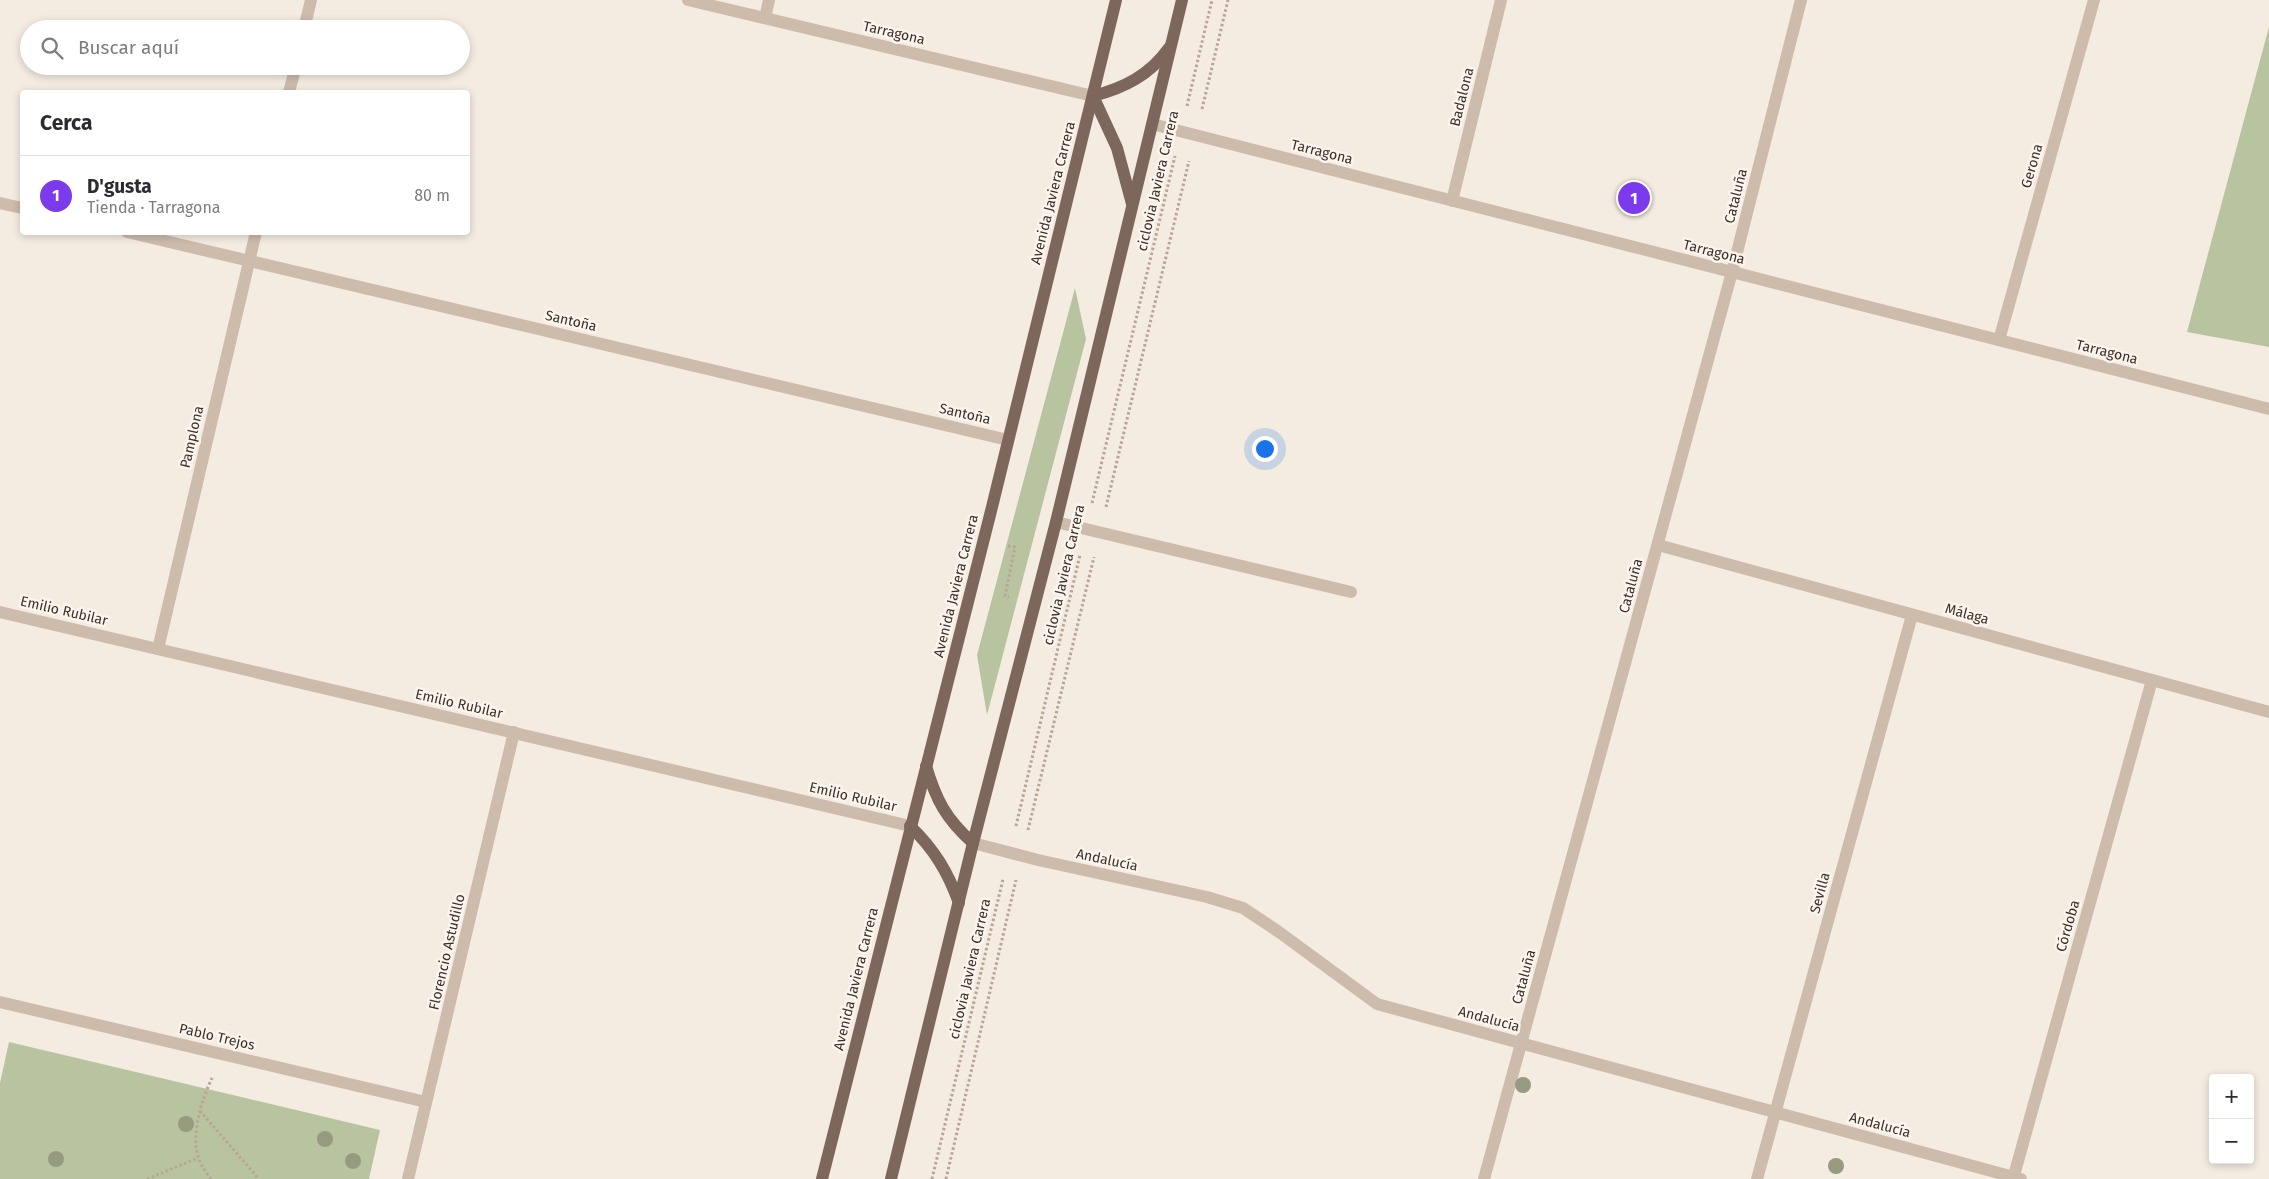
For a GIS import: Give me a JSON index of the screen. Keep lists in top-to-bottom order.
{
  "streets": {
    "main road": ["Avenida Javiera Carrera"],
    "street": [
      "Tarragona",
      "Badalona",
      "Gerona",
      "Cataluña",
      "Santoña",
      "Pamplona",
      "Emilio Rubilar",
      "Málaga",
      "Andalucía",
      "Sevilla",
      "Córdoba",
      "Florencio Astudillo",
      "Pablo Trejos"
    ],
    "path": ["ciclovia Javiera Carrera"]
  },
  "crossings": [
    ["Tarragona", "Badalona"],
    ["Tarragona", "Gerona"],
    ["Tarragona", "ciclovia Javiera Carrera"],
    ["Tarragona", "Avenida Javiera Carrera"],
    ["Tarragona", "Cataluña"],
    ["ciclovia Javiera Carrera", "Andalucía"],
    ["Avenida Javiera Carrera", "Santoña"],
    ["Avenida Javiera Carrera", "Emilio Rubilar"],
    ["Cataluña", "Málaga"],
    ["Cataluña", "Andalucía"],
    ["Santoña", "Pamplona"],
    ["Pamplona", "Emilio Rubilar"],
    ["Emilio Rubilar", "Florencio Astudillo"],
    ["Málaga", "Sevilla"],
    ["Málaga", "Córdoba"],
    ["Andalucía", "Sevilla"],
    ["Andalucía", "Córdoba"],
    ["Florencio Astudillo", "Pablo Trejos"]
  ],
  "page": {
    "search": "Buscar aquí",
    "heading": "Cerca",
    "list": [
      {
        "mark": "1",
        "name": "D'gusta",
        "note": "Tienda · Tarragona",
        "value": "80 m"
      }
    ],
    "pins": "1",
    "map_buttons": ["+", "−"]
  }
}
